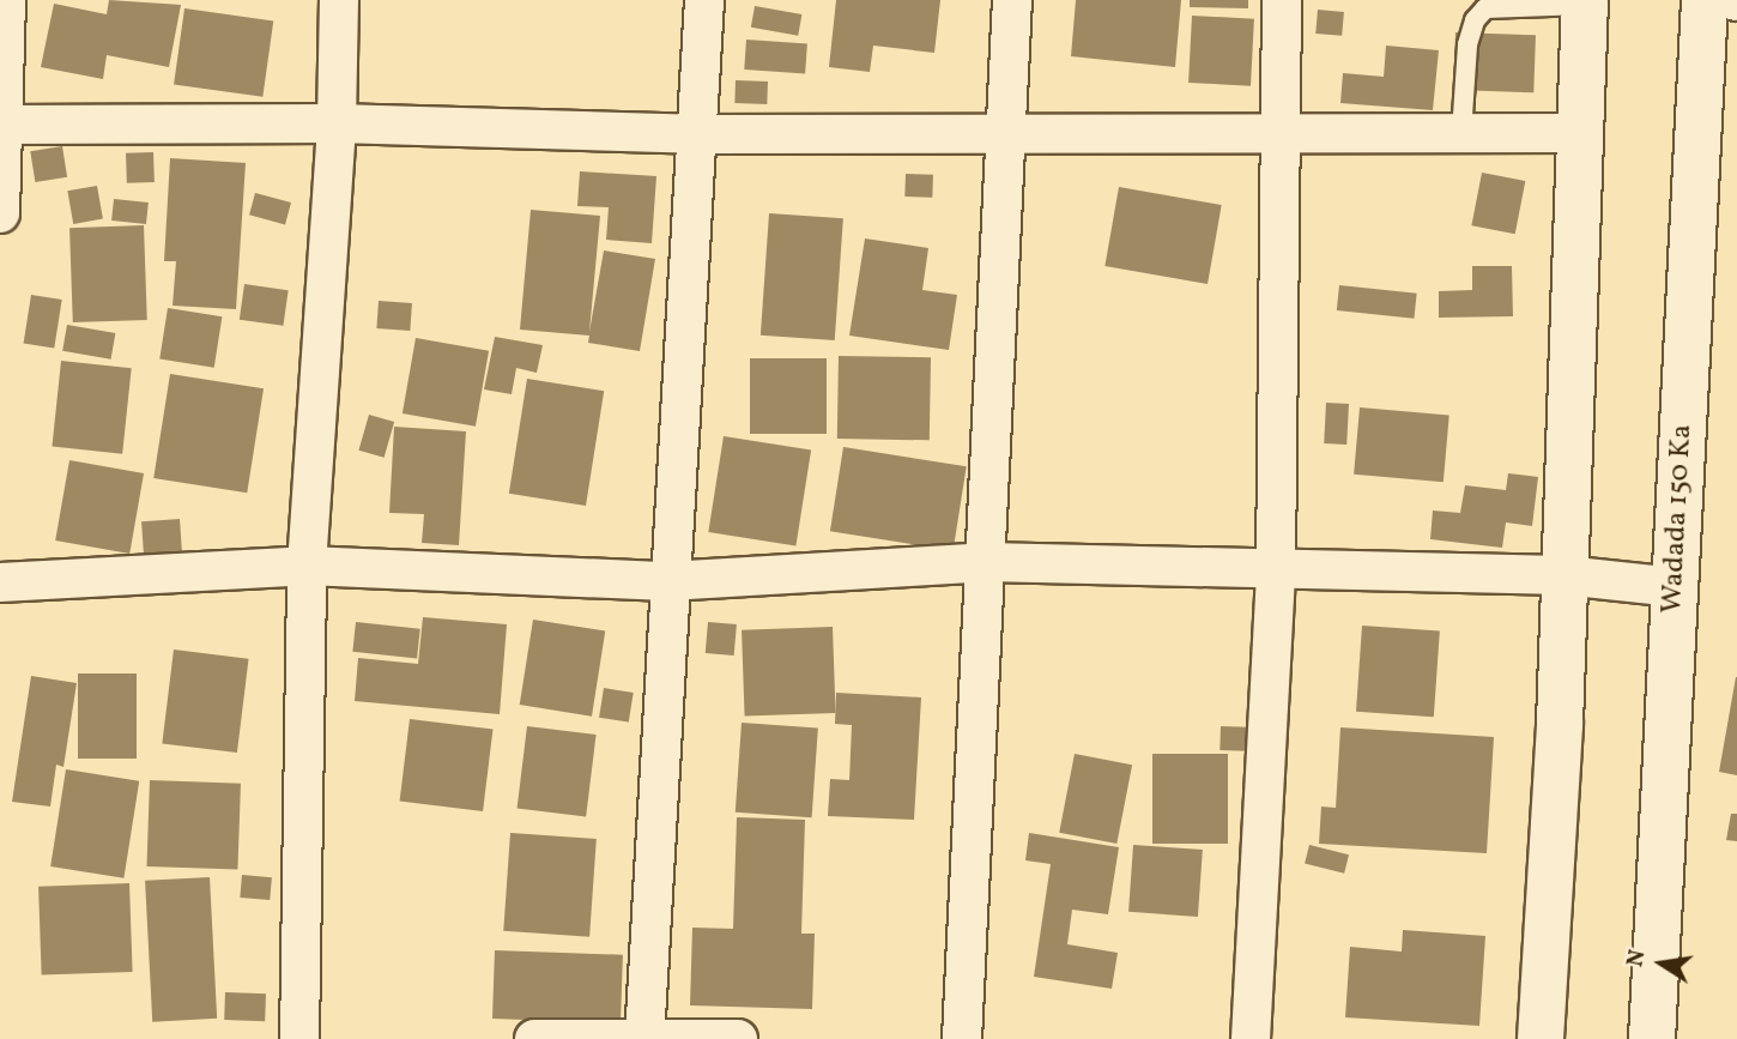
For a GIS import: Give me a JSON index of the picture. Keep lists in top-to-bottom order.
{
  "streets": {
    "street": ["Wadada 150 Ka"]
  },
  "north": "left"
}
